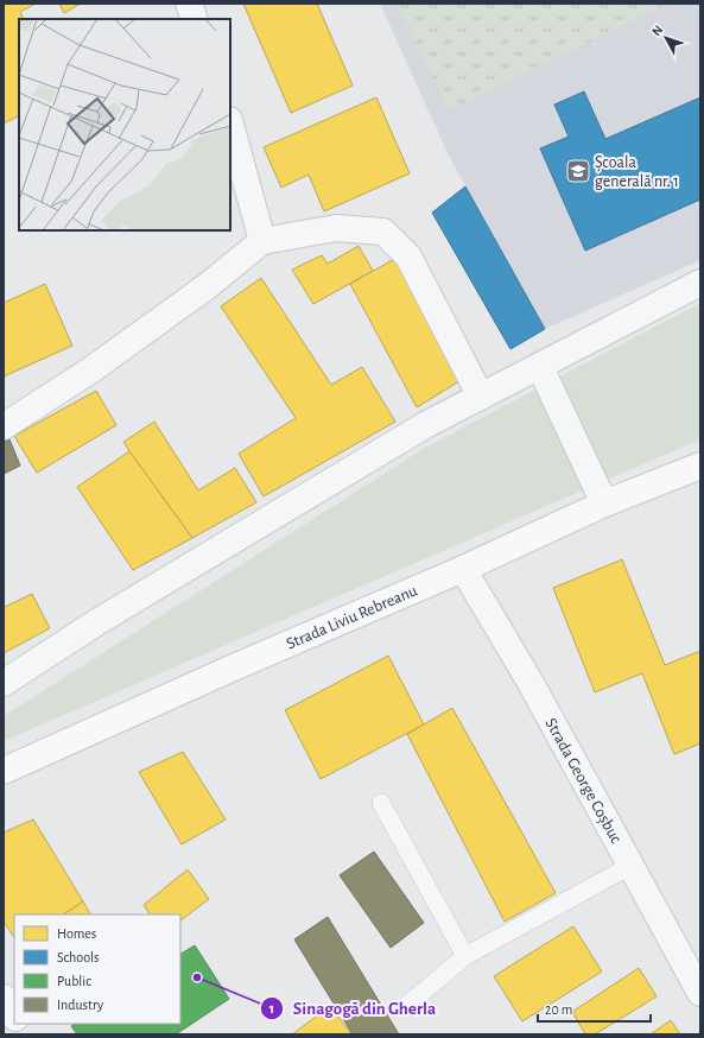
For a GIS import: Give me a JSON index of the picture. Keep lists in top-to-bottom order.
{
  "streets": {
    "main road": ["Strada Liviu Rebreanu"],
    "street": ["Strada George Coșbuc"]
  },
  "crossings": [
    ["Strada Liviu Rebreanu", "Strada George Coșbuc"]
  ],
  "places": {
    "school or university": ["Școala generală nr. 1"],
    "other": ["Sinagogă din Gherla"]
  },
  "legend": [
    "Homes",
    "Schools",
    "Public",
    "Industry"
  ],
  "scale_bar": "20 m",
  "north": "top left"
}
